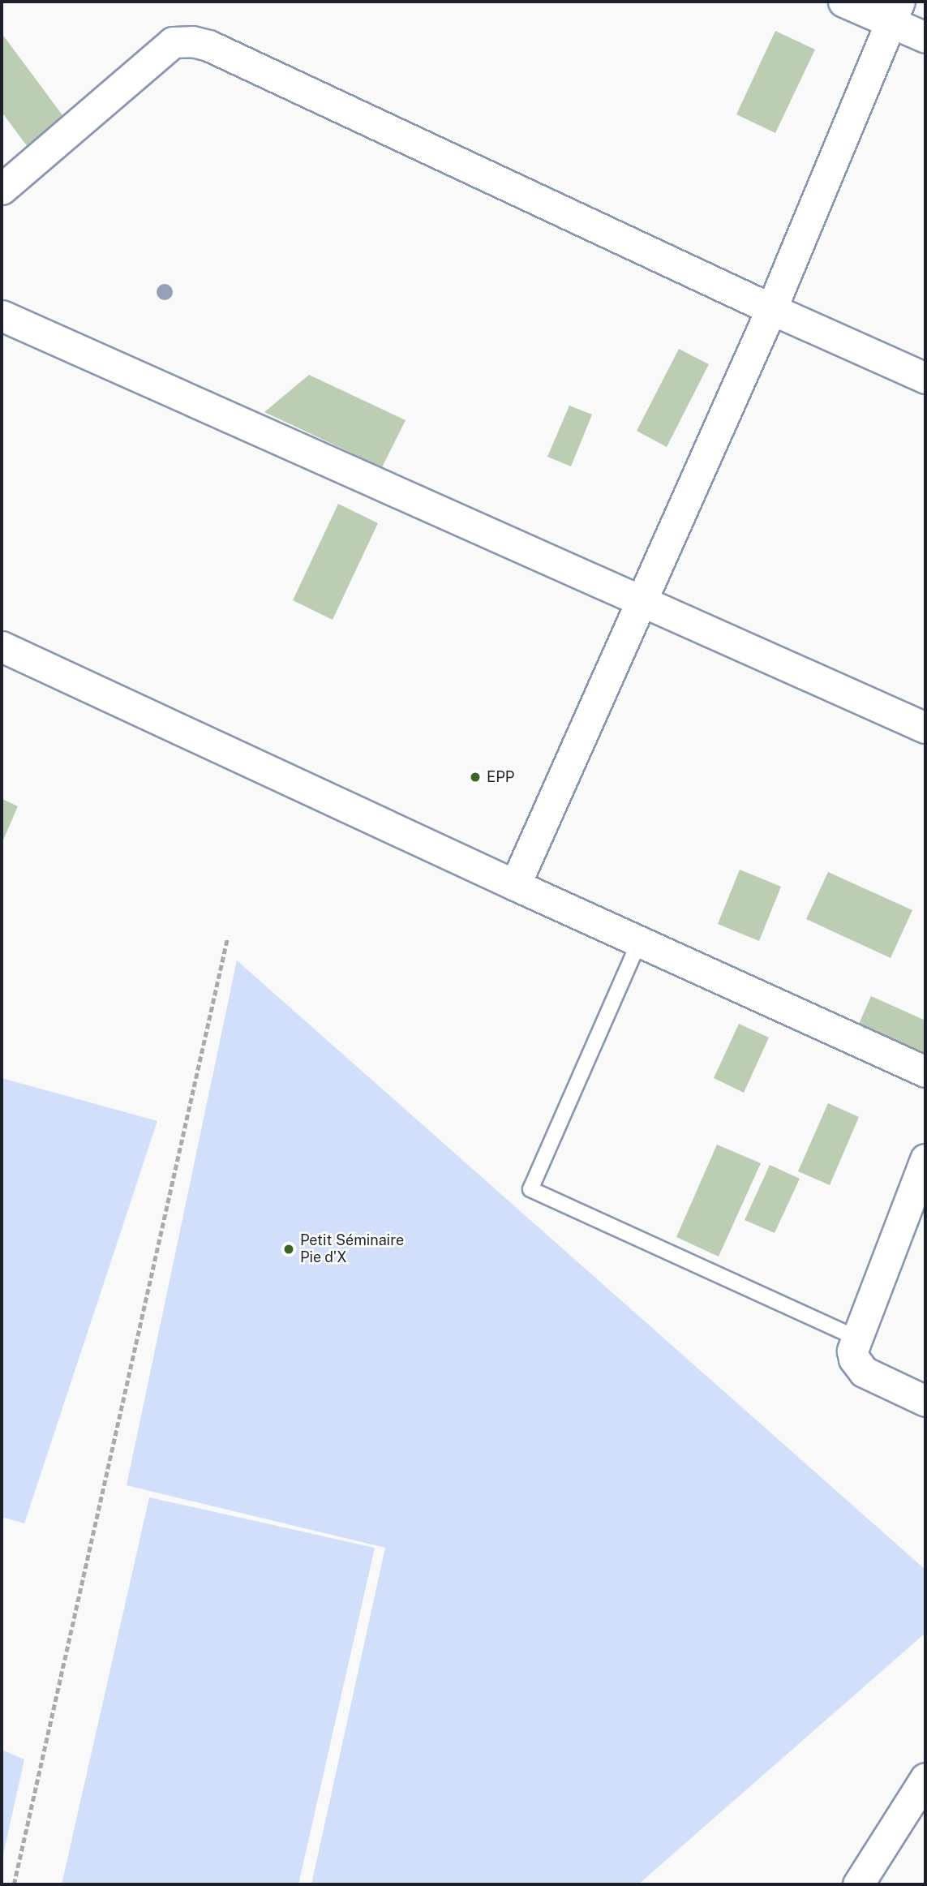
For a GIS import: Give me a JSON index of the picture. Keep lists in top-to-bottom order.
{
  "places": ["EPP", "Petit Séminaire Pie d'X"]
}
